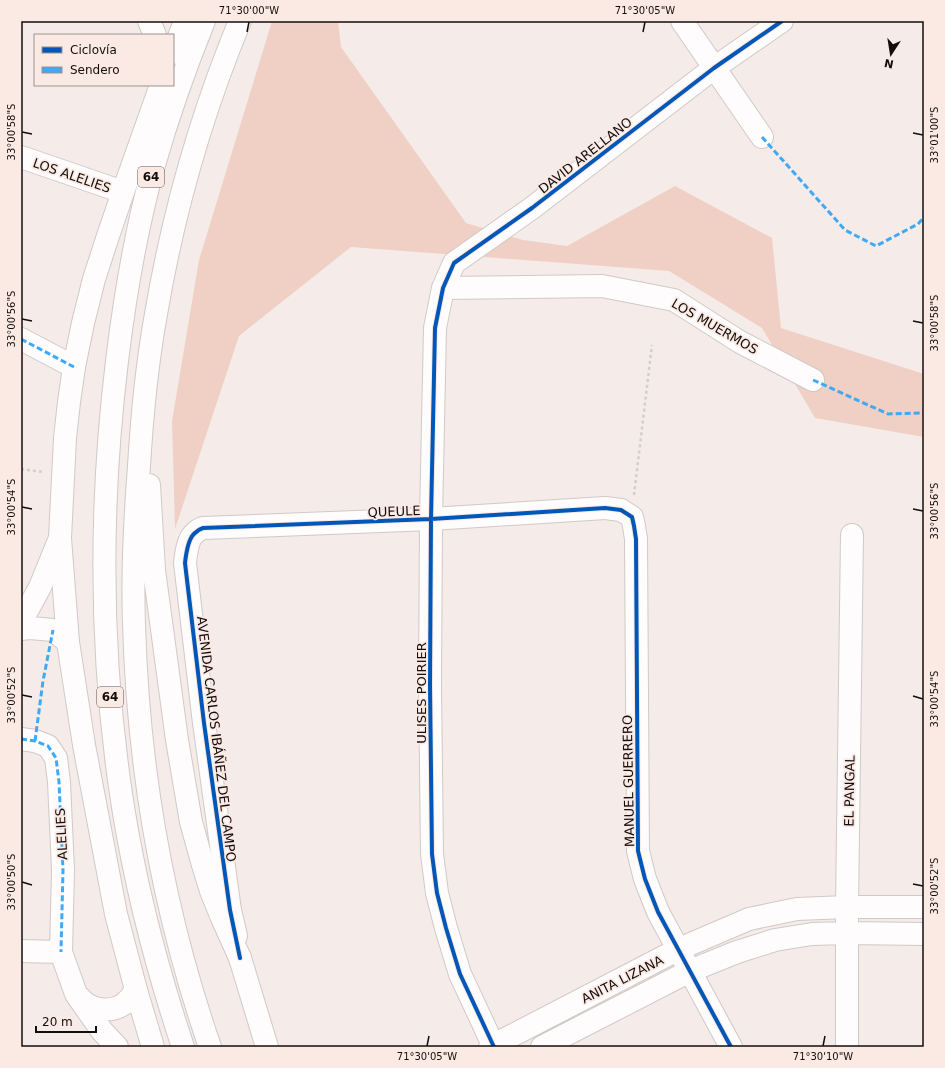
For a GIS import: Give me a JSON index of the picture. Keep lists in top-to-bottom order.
{
  "streets": {
    "main road": [
      "DAVID ARELLANO",
      "LOS ALELIES",
      "64",
      "LOS MUERMOS",
      "QUEULE",
      "ULISES POIRIER",
      "AVENIDA CARLOS IBÁÑEZ DEL CAMPO",
      "MANUEL GUERRERO",
      "EL PANGAL",
      "ALELIES",
      "ANITA LIZANA"
    ]
  },
  "crossings": [
    ["DAVID ARELLANO", "LOS MUERMOS"],
    ["DAVID ARELLANO", "ULISES POIRIER"],
    ["QUEULE", "ULISES POIRIER"],
    ["QUEULE", "AVENIDA CARLOS IBÁÑEZ DEL CAMPO"],
    ["QUEULE", "MANUEL GUERRERO"],
    ["ULISES POIRIER", "ANITA LIZANA"],
    ["MANUEL GUERRERO", "ANITA LIZANA"],
    ["EL PANGAL", "ANITA LIZANA"]
  ],
  "legend": ["Ciclovía", "Sendero"],
  "scale_bar": "20 m",
  "north": "bottom",
  "coordinates": [
    "71°30'00\"W",
    "71°30'05\"W",
    "33°00'58\"S",
    "33°01'00\"S",
    "33°00'56\"S",
    "33°00'54\"S",
    "33°00'52\"S",
    "33°00'50\"S",
    "71°30'10\"W"
  ]
}
